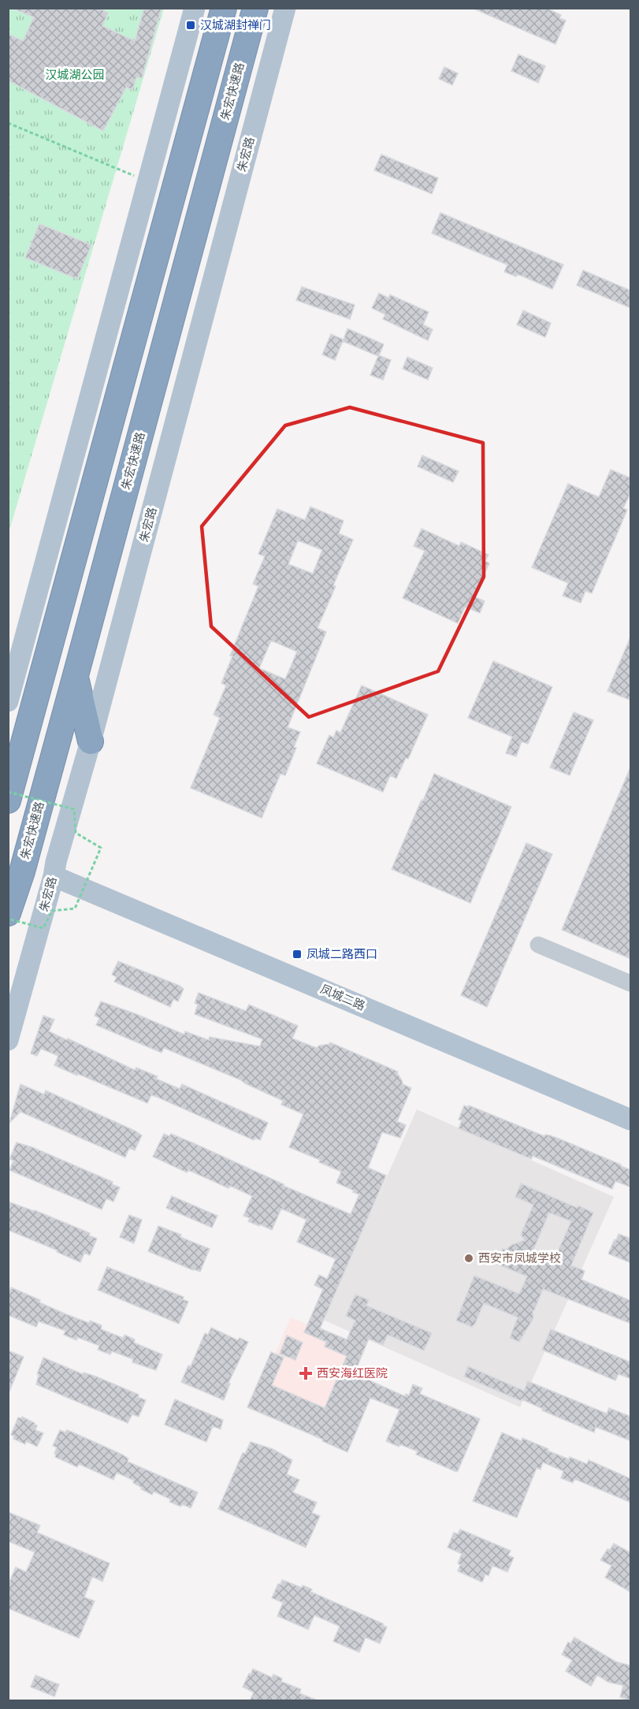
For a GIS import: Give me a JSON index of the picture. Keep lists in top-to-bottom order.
{
  "streets": {
    "highway": ["朱宏快速路"],
    "main road": ["朱宏路", "凤城二路"]
  },
  "crossings": [
    ["朱宏路", "凤城二路"]
  ],
  "parks": ["汉城湖公园"],
  "places": {
    "transit": ["汉城湖封禅门", "凤城二路西口"],
    "other": ["西安市凤城学校"],
    "health": ["西安海红医院"]
  }
}
